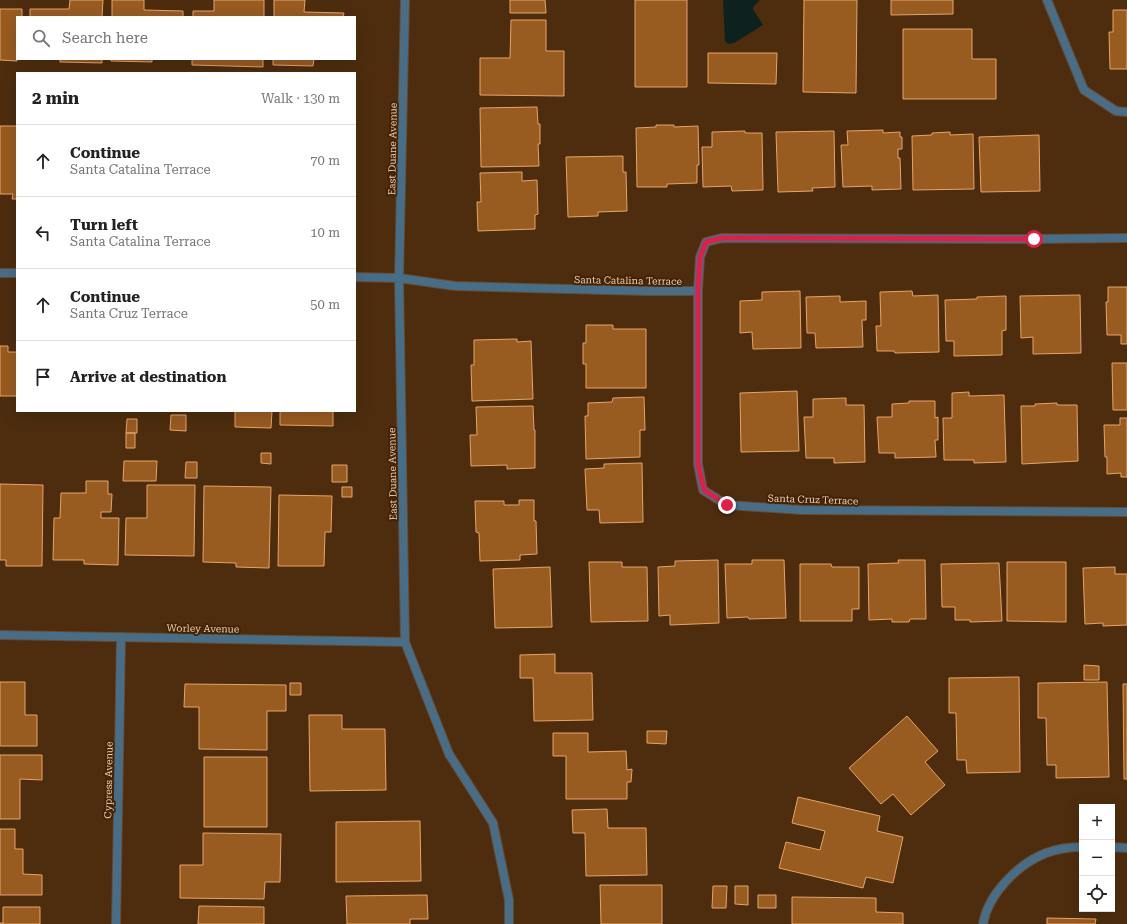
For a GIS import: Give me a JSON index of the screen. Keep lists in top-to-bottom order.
{
  "streets": {
    "street": [
      "East Duane Avenue",
      "Santa Catalina Terrace",
      "Santa Cruz Terrace",
      "Worley Avenue",
      "Cypress Avenue"
    ]
  },
  "crossings": [
    ["East Duane Avenue", "Santa Catalina Terrace"],
    ["East Duane Avenue", "Worley Avenue"],
    ["Santa Catalina Terrace", "Santa Cruz Terrace"],
    ["Worley Avenue", "Cypress Avenue"]
  ],
  "page": {
    "search": "Search here",
    "heading": ["2 min", "Walk · 130 m"],
    "list": [
      ["Continue", "Santa Catalina Terrace", "70 m"],
      ["Turn left", "Santa Catalina Terrace", "10 m"],
      ["Continue", "Santa Cruz Terrace", "50 m"],
      "Arrive at destination"
    ],
    "map_buttons": ["+", "−"]
  }
}
